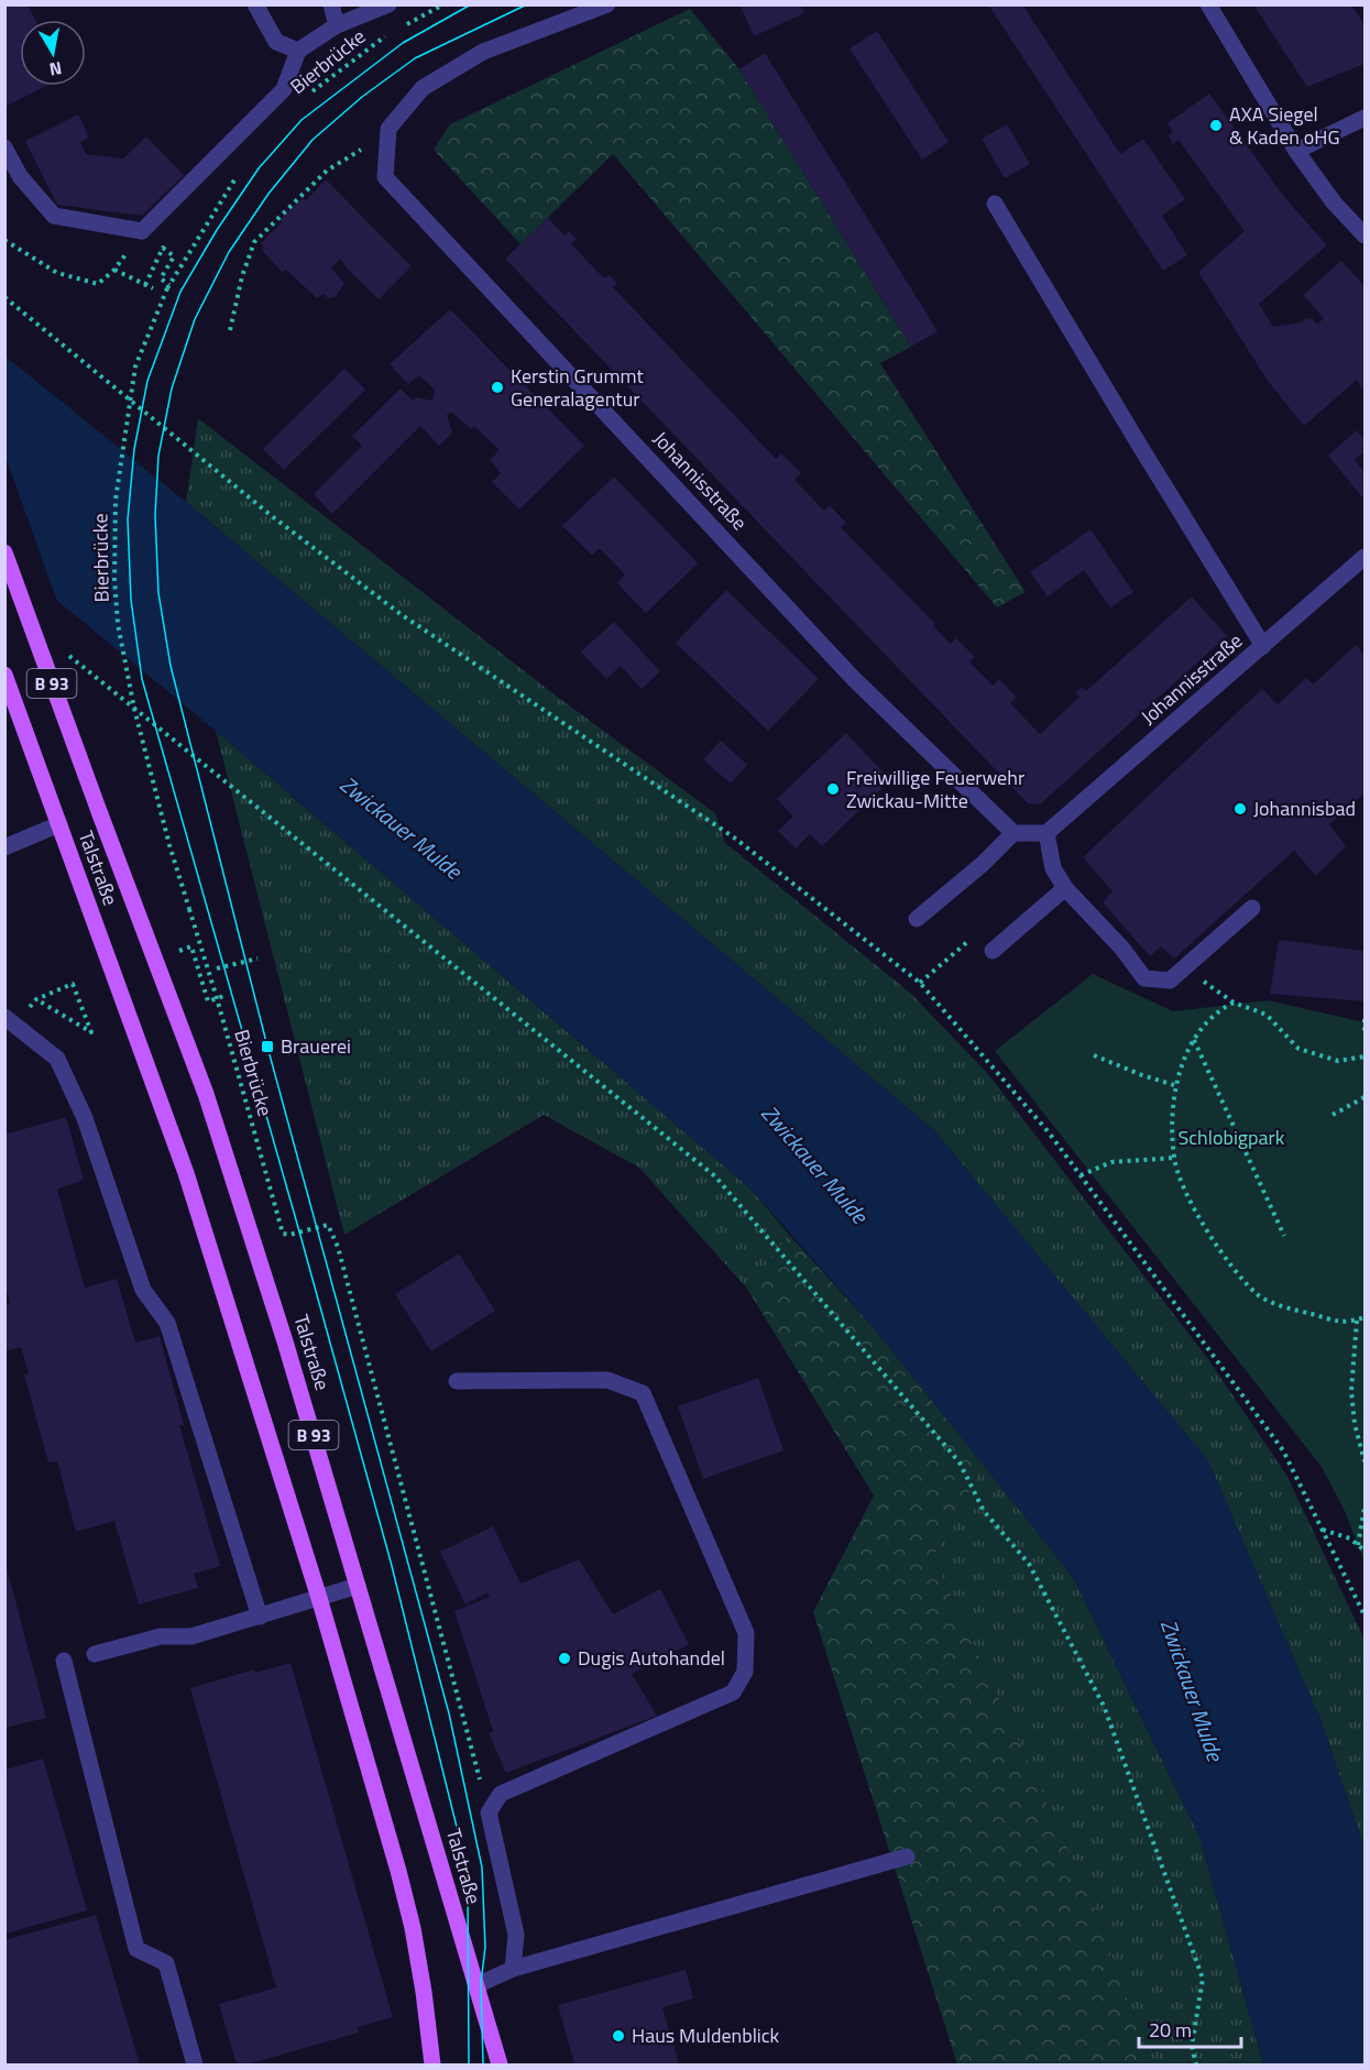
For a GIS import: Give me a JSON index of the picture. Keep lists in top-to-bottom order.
{
  "streets": {
    "main road": ["B 93", "Talstraße"],
    "street": ["Johannisstraße"],
    "path": ["Bierbrücke"]
  },
  "crossings": [
    ["Bierbrücke", "Talstraße"],
    ["B 93", "Talstraße"]
  ],
  "water": ["Zwickauer Mulde"],
  "parks": ["Schlobigpark"],
  "places": {
    "other": [
      "AXA Siegel & Kaden oHG",
      "Kerstin Grummt Generalagentur",
      "Freiwillige Feuerwehr Zwickau-Mitte",
      "Johannisbad",
      "Dugis Autohandel",
      "Haus Muldenblick"
    ],
    "transit": ["Brauerei"]
  },
  "scale_bar": "20 m",
  "north": "bottom"
}
